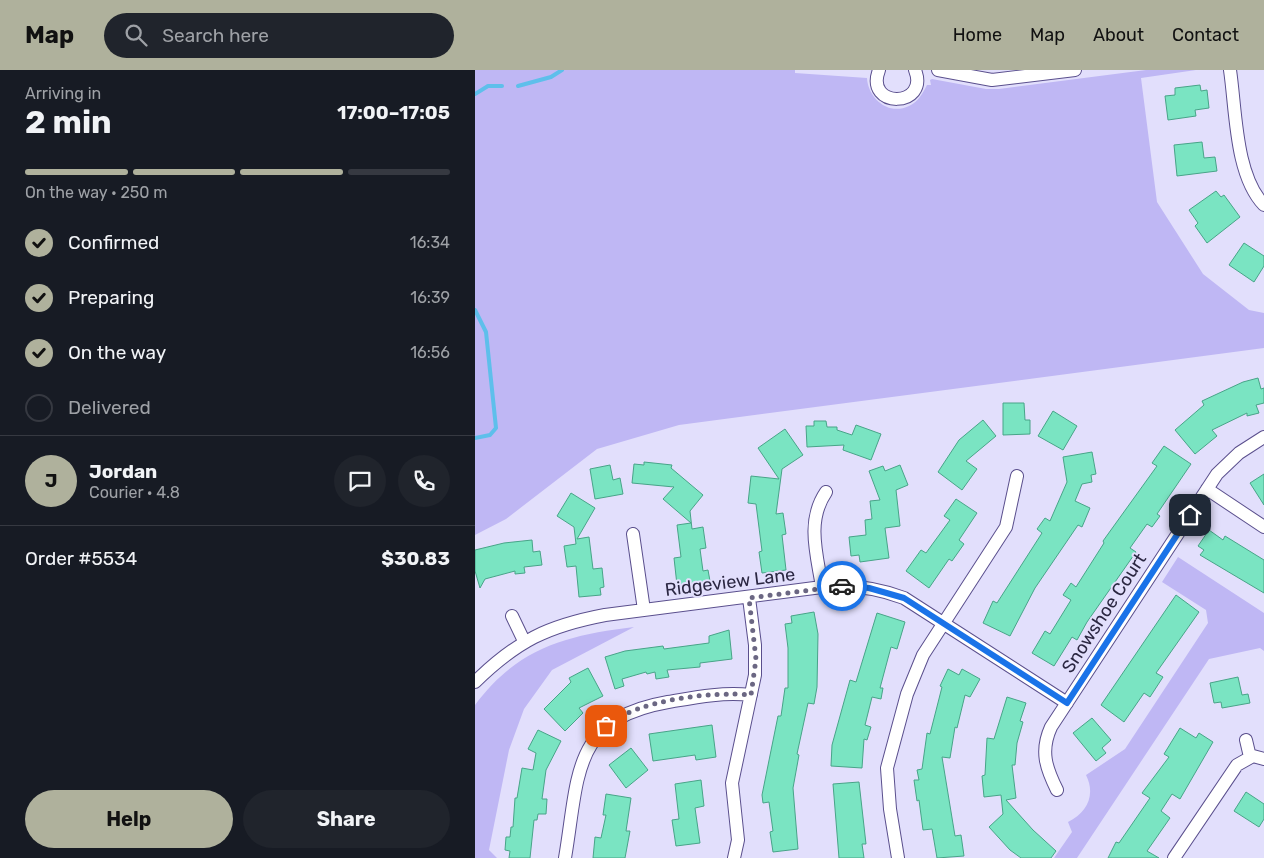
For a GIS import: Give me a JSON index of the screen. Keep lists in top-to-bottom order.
{
  "streets": {
    "street": ["Ridgeview Lane", "Snowshoe Court"]
  },
  "crossings": [
    ["Ridgeview Lane", "Snowshoe Court"]
  ],
  "page": {
    "header": "Map",
    "search": "Search here",
    "nav": [
      "Home",
      "Map",
      "About",
      "Contact"
    ],
    "heading": ["2 min", "Arriving in", "17:00–17:05"],
    "panel": [
      "Jordan",
      "Courier · 4.8",
      "Order #5534",
      "$30.83"
    ],
    "bar": "On the way · 250 m",
    "list": [
      ["Confirmed", "16:34"],
      ["Preparing", "16:39"],
      ["On the way", "16:56"],
      "Delivered"
    ],
    "round": "J",
    "buttons": ["Help", "Share"]
  }
}
